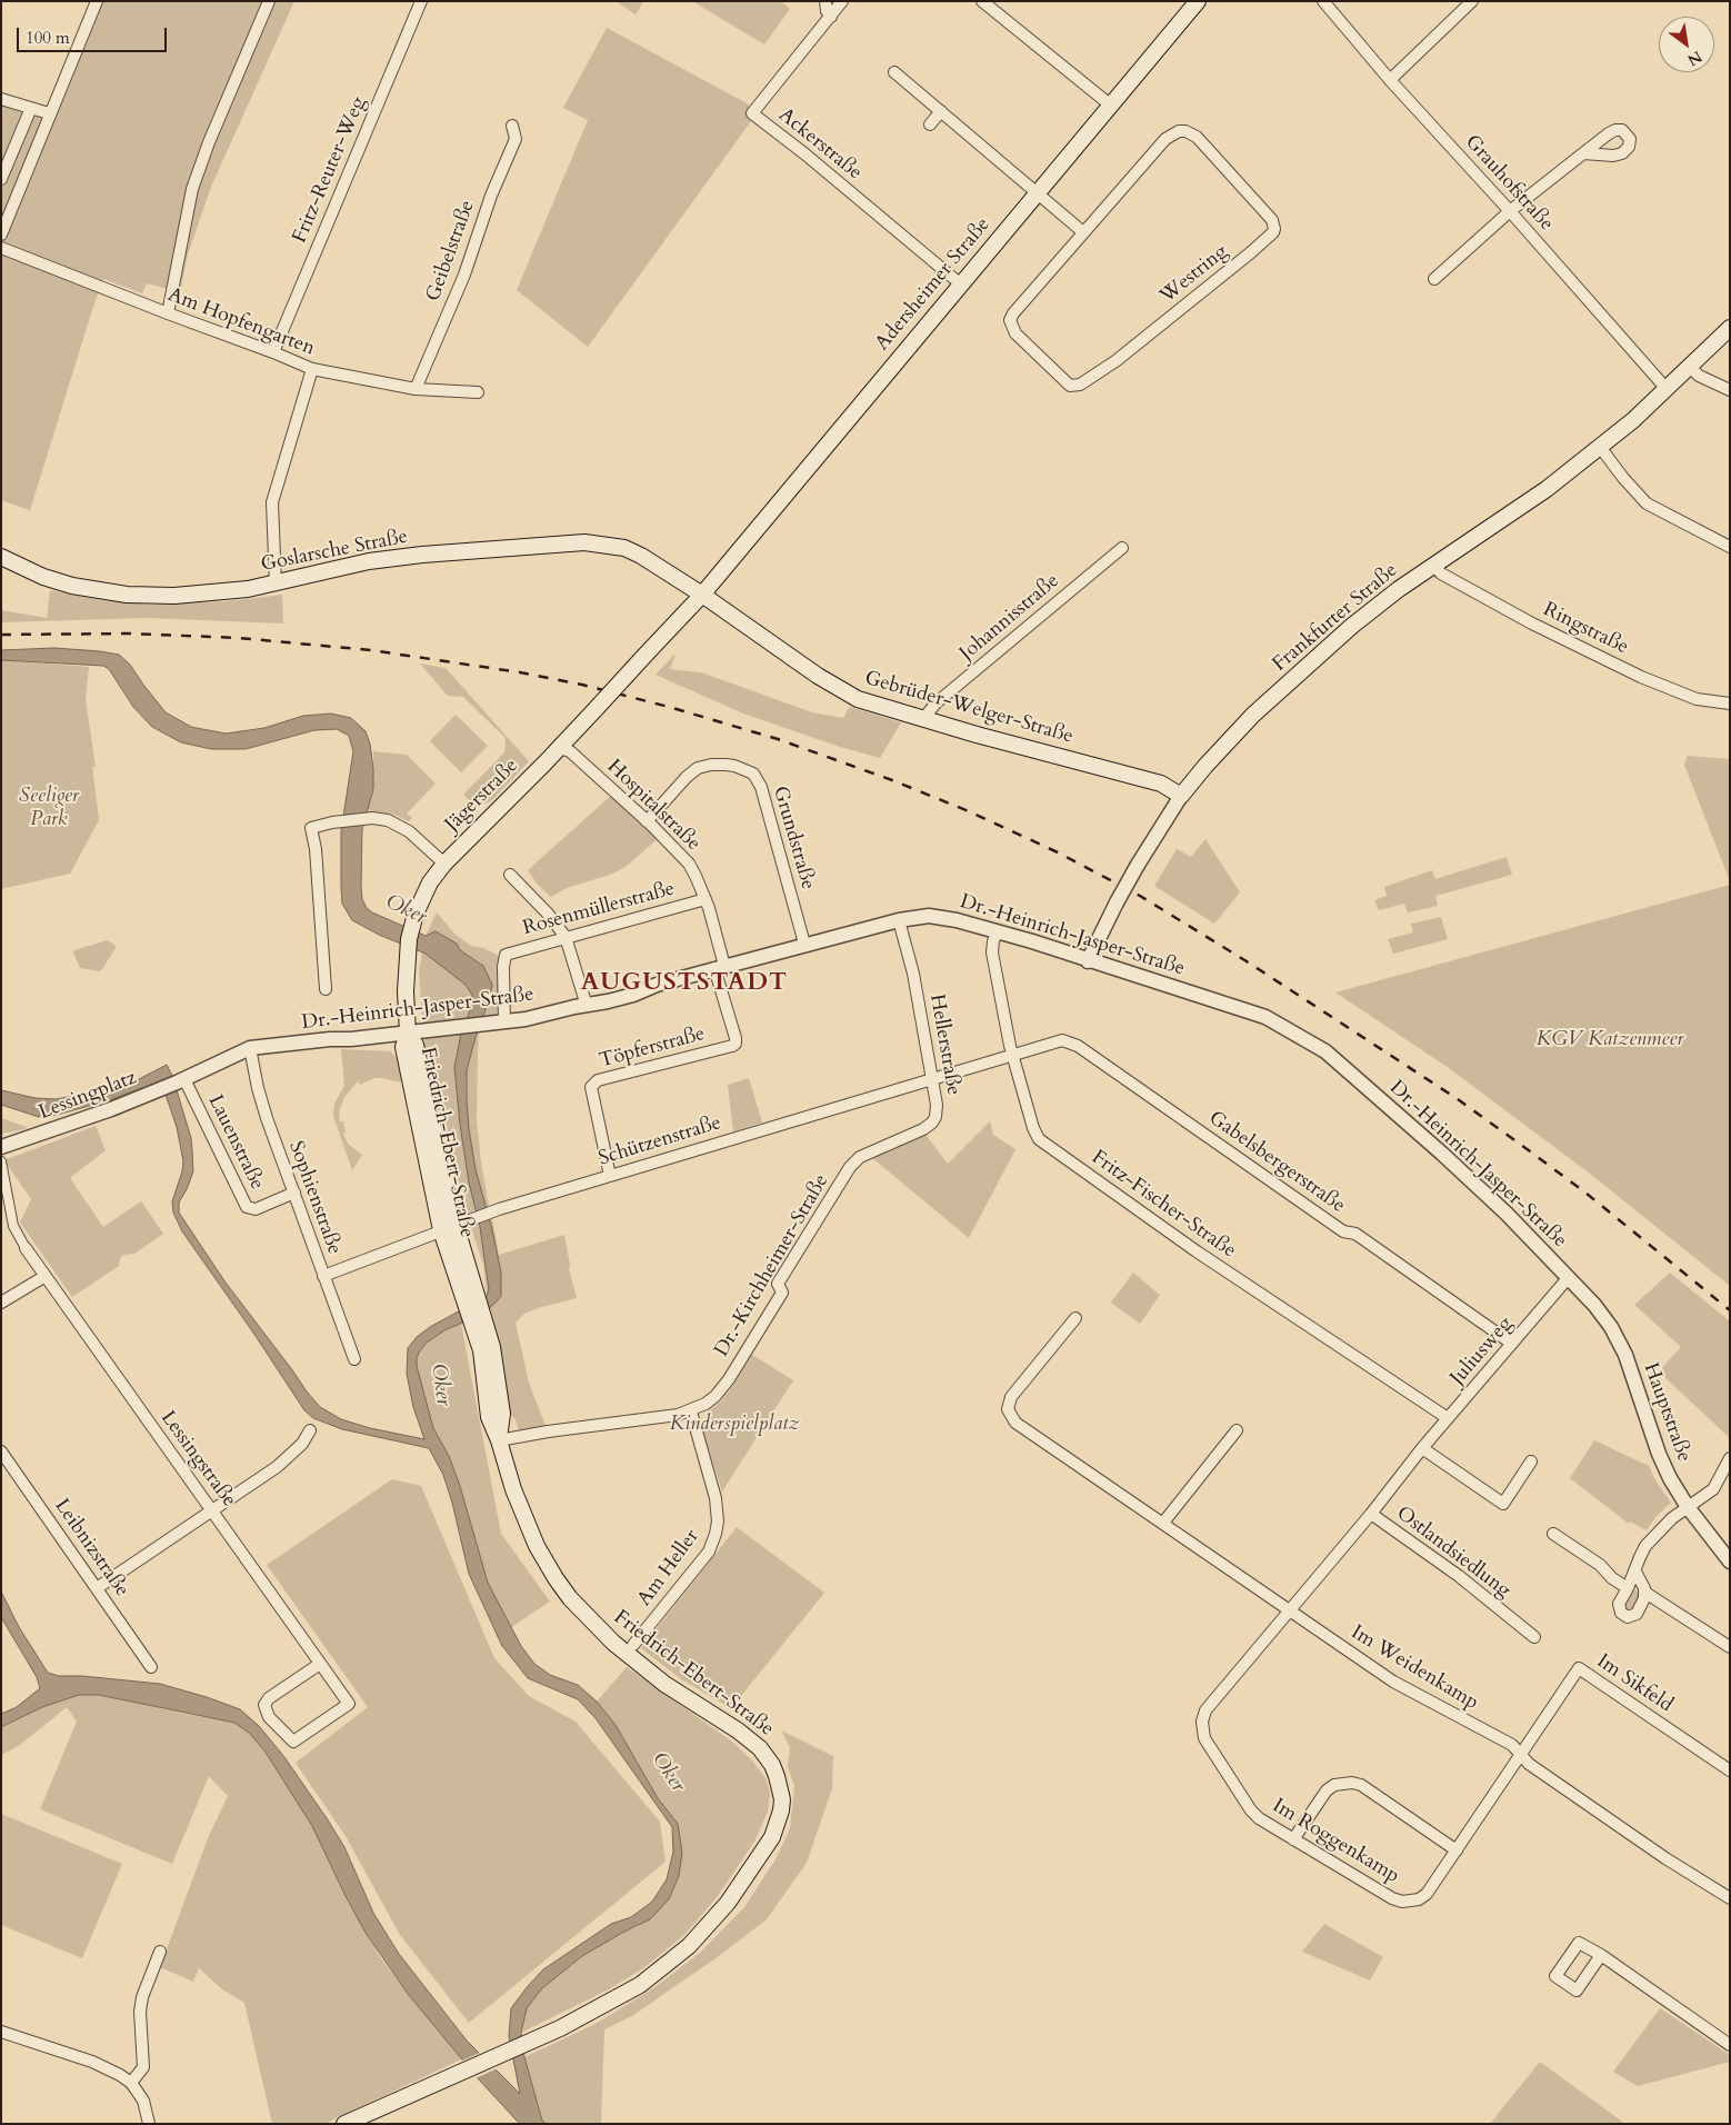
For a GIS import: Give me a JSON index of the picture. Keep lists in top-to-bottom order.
{
  "streets": {
    "main road": [
      "Adersheimer Straße",
      "Goslarsche Straße",
      "Frankfurter Straße",
      "Gebrüder-Welger-Straße",
      "Jägerstraße",
      "Friedrich-Ebert-Straße"
    ],
    "street": [
      "Ackerstraße",
      "Fritz-Reuter-Weg",
      "Grauhofstraße",
      "Geibelstraße",
      "Westring",
      "Am Hopfengarten",
      "Johannisstraße",
      "Ringstraße",
      "Hospitalstraße",
      "Grundstraße",
      "Rosenmüllerstraße",
      "Dr.-Heinrich-Jasper-Straße",
      "Hellerstraße",
      "Töpferstraße",
      "Lessingplatz",
      "Schützenstraße",
      "Lauenstraße",
      "Gabelsbergerstraße",
      "Sophienstraße",
      "Fritz-Fischer-Straße",
      "Dr.-Kirchheimer-Straße",
      "Juliusweg",
      "Hauptstraße",
      "Lessingstraße",
      "Leibnizstraße",
      "Ostlandsiedlung",
      "Am Heller",
      "Im Weidenkamp",
      "Im Sikfeld",
      "Im Roggenkamp"
    ]
  },
  "crossings": [
    ["Ackerstraße", "Adersheimer Straße"],
    ["Fritz-Reuter-Weg", "Am Hopfengarten"],
    ["Grauhofstraße", "Frankfurter Straße"],
    ["Geibelstraße", "Am Hopfengarten"],
    ["Adersheimer Straße", "Goslarsche Straße"],
    ["Adersheimer Straße", "Gebrüder-Welger-Straße"],
    ["Adersheimer Straße", "Jägerstraße"],
    ["Goslarsche Straße", "Gebrüder-Welger-Straße"],
    ["Goslarsche Straße", "Jägerstraße"],
    ["Johannisstraße", "Gebrüder-Welger-Straße"],
    ["Frankfurter Straße", "Ringstraße"],
    ["Frankfurter Straße", "Gebrüder-Welger-Straße"],
    ["Frankfurter Straße", "Dr.-Heinrich-Jasper-Straße"],
    ["Gebrüder-Welger-Straße", "Jägerstraße"],
    ["Jägerstraße", "Hospitalstraße"],
    ["Jägerstraße", "Dr.-Heinrich-Jasper-Straße"],
    ["Jägerstraße", "Friedrich-Ebert-Straße"],
    ["Hospitalstraße", "Grundstraße"],
    ["Hospitalstraße", "Rosenmüllerstraße"],
    ["Hospitalstraße", "Dr.-Heinrich-Jasper-Straße"],
    ["Hospitalstraße", "Töpferstraße"],
    ["Grundstraße", "Dr.-Heinrich-Jasper-Straße"],
    ["Rosenmüllerstraße", "Dr.-Heinrich-Jasper-Straße"],
    ["Dr.-Heinrich-Jasper-Straße", "Hellerstraße"],
    ["Dr.-Heinrich-Jasper-Straße", "Töpferstraße"],
    ["Dr.-Heinrich-Jasper-Straße", "Lessingplatz"],
    ["Dr.-Heinrich-Jasper-Straße", "Lauenstraße"],
    ["Dr.-Heinrich-Jasper-Straße", "Friedrich-Ebert-Straße"],
    ["Dr.-Heinrich-Jasper-Straße", "Sophienstraße"],
    ["Dr.-Heinrich-Jasper-Straße", "Fritz-Fischer-Straße"],
    ["Dr.-Heinrich-Jasper-Straße", "Juliusweg"],
    ["Dr.-Heinrich-Jasper-Straße", "Hauptstraße"],
    ["Hellerstraße", "Schützenstraße"],
    ["Hellerstraße", "Dr.-Kirchheimer-Straße"],
    ["Töpferstraße", "Schützenstraße"],
    ["Lessingplatz", "Lauenstraße"],
    ["Schützenstraße", "Friedrich-Ebert-Straße"],
    ["Schützenstraße", "Gabelsbergerstraße"],
    ["Schützenstraße", "Sophienstraße"],
    ["Schützenstraße", "Fritz-Fischer-Straße"],
    ["Lauenstraße", "Sophienstraße"],
    ["Friedrich-Ebert-Straße", "Dr.-Kirchheimer-Straße"],
    ["Gabelsbergerstraße", "Fritz-Fischer-Straße"],
    ["Gabelsbergerstraße", "Juliusweg"],
    ["Fritz-Fischer-Straße", "Juliusweg"],
    ["Dr.-Kirchheimer-Straße", "Am Heller"],
    ["Juliusweg", "Hauptstraße"],
    ["Juliusweg", "Ostlandsiedlung"],
    ["Ostlandsiedlung", "Im Weidenkamp"],
    ["Ostlandsiedlung", "Im Roggenkamp"],
    ["Im Weidenkamp", "Im Sikfeld"],
    ["Im Weidenkamp", "Im Roggenkamp"]
  ],
  "districts": ["AUGUSTSTADT"],
  "water": ["Oker"],
  "parks": ["Seeliger Park", "KGV Katzenmeer", "Kinderspielplatz"],
  "scale_bar": "100 m",
  "north": "bottom right"
}
